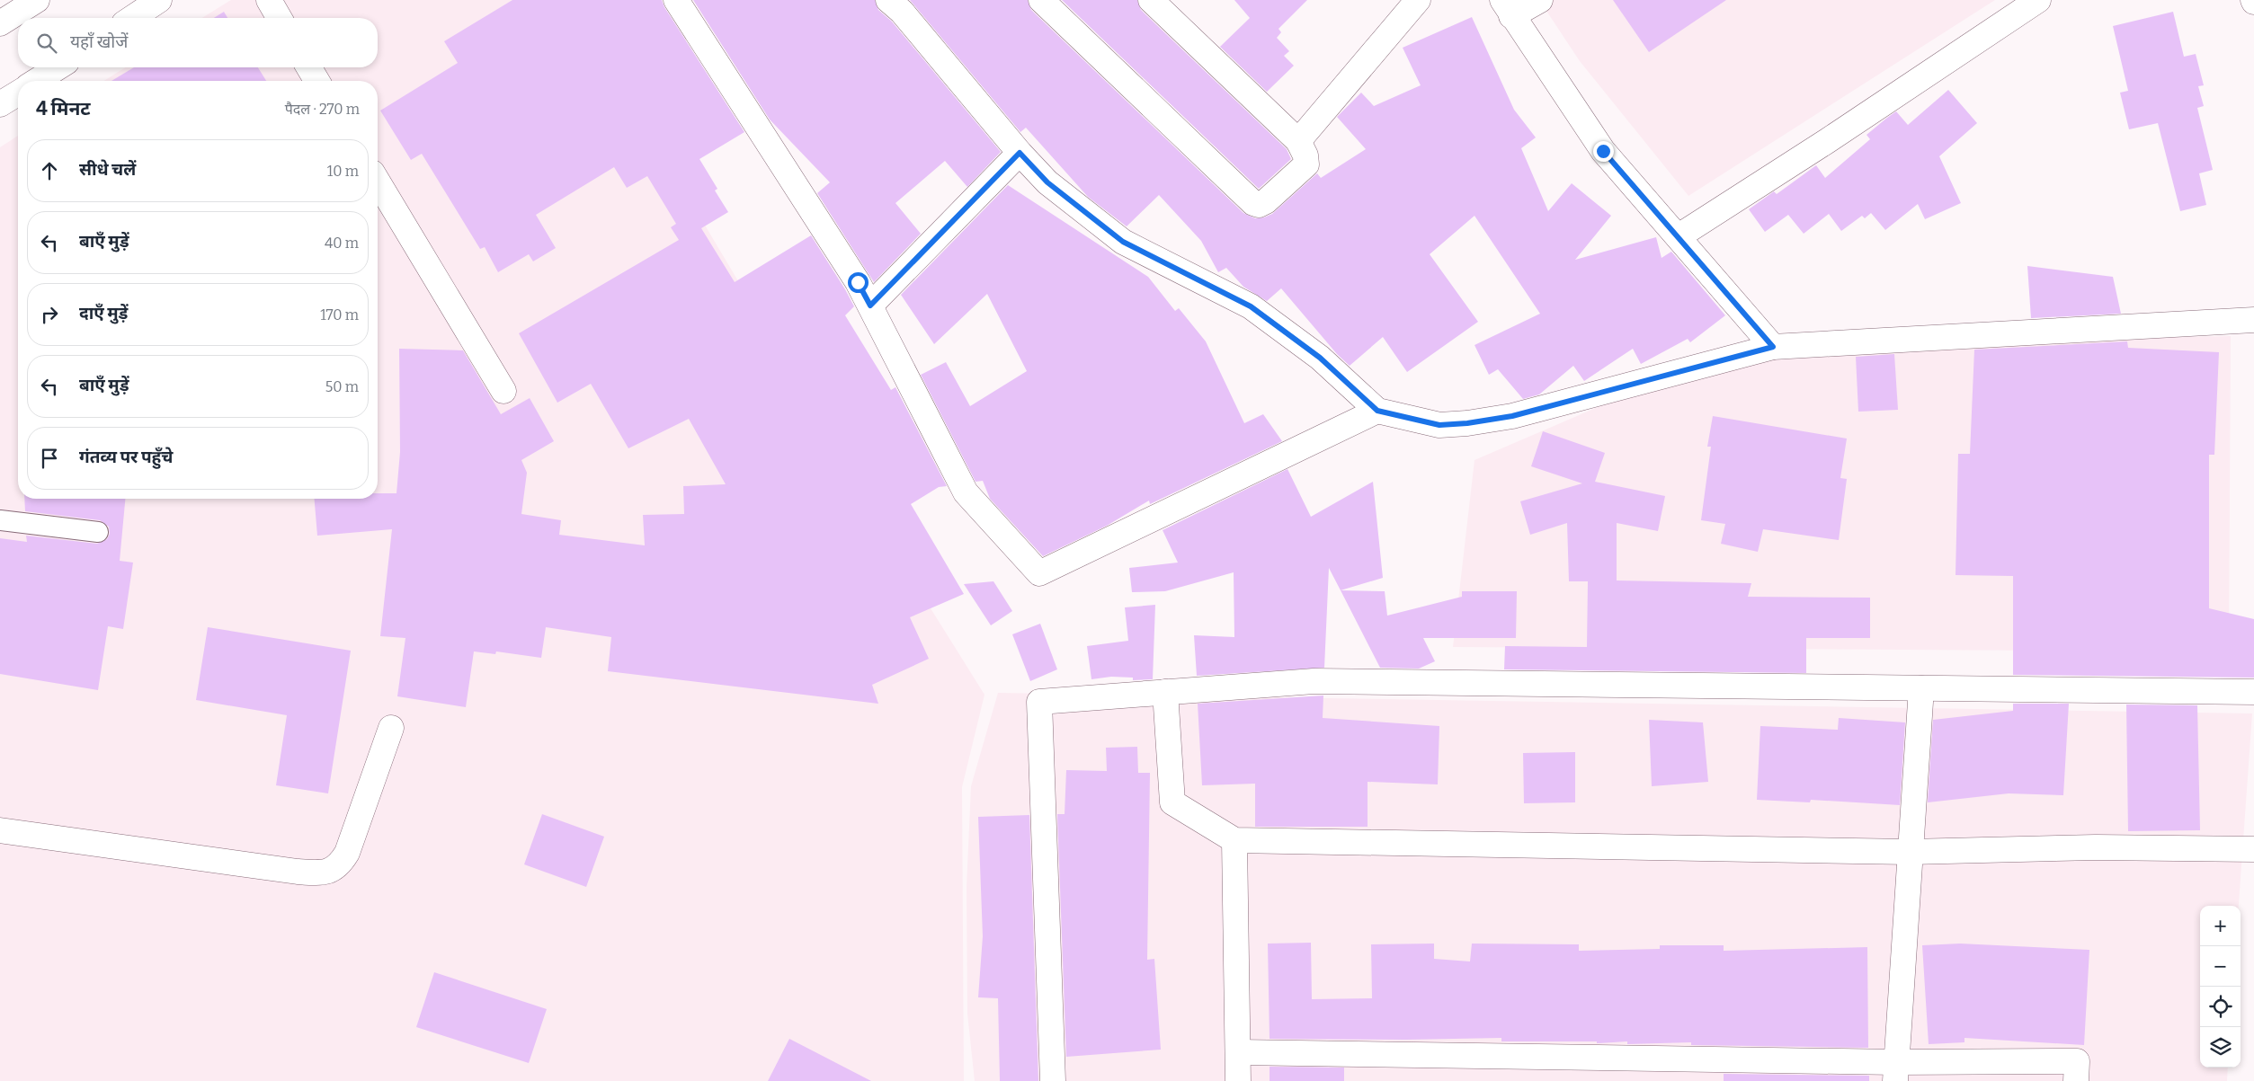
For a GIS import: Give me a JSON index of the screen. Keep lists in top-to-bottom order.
{
  "page": {
    "search": "यहाँ खोजें",
    "heading": ["4 मिनट", "पैदल · 270 m"],
    "list": [
      ["सीधे चलें", "10 m"],
      ["बाएँ मुड़ें", "40 m"],
      ["दाएँ मुड़ें", "170 m"],
      ["बाएँ मुड़ें", "50 m"],
      "गंतव्य पर पहुँचे"
    ],
    "map_buttons": ["+", "−"]
  }
}
